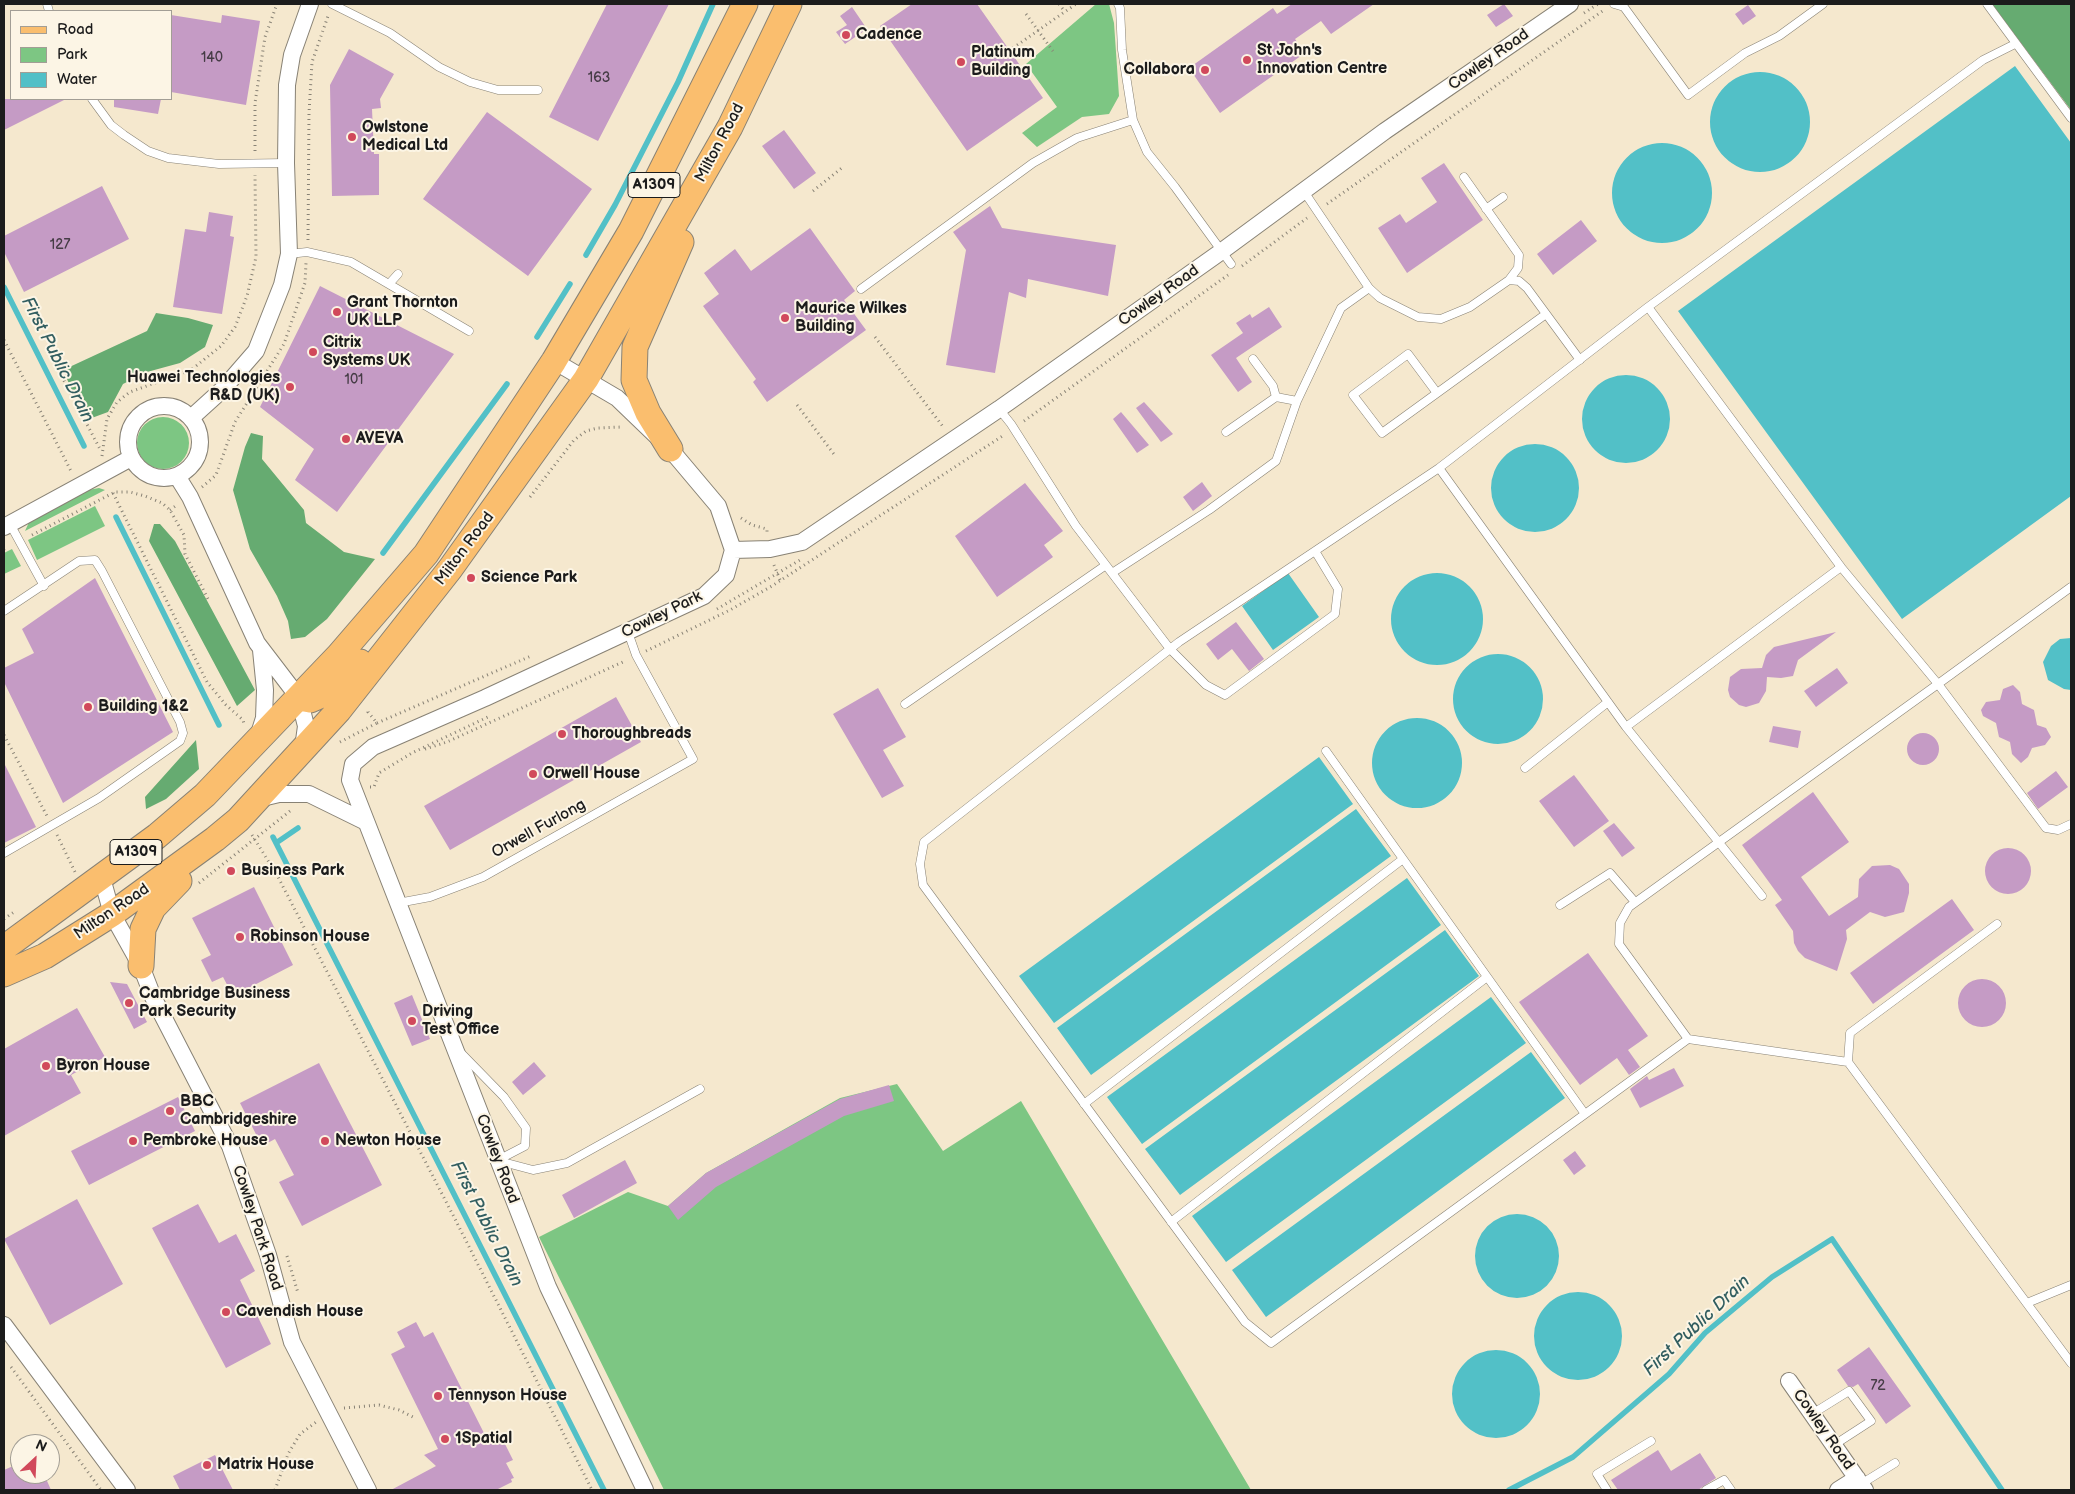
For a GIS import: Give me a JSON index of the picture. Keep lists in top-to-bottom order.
{
  "streets": {
    "main road": ["Milton Road", "A1309"],
    "street": ["Cowley Road", "Cowley Park", "Cowley Park Road"],
    "lane": ["Orwell Furlong"]
  },
  "crossings": [
    ["Cowley Road", "Cowley Park"],
    ["Cowley Road", "Orwell Furlong"],
    ["Milton Road", "A1309"],
    ["A1309", "Cowley Park Road"],
    ["Cowley Park", "Orwell Furlong"]
  ],
  "water": ["First Public Drain"],
  "places": [
    "Cadence",
    "St John's Innovation Centre",
    "Platinum Building",
    "Collabora",
    "Owlstone Medical Ltd",
    "Grant Thornton UK LLP",
    "Maurice Wilkes Building",
    "Citrix Systems UK",
    "Huawei Technologies R&D (UK)",
    "AVEVA",
    "Science Park",
    "Building 1&2",
    "Thoroughbreads",
    "Orwell House",
    "Business Park",
    "Robinson House",
    "Cambridge Business Park Security",
    "Driving Test Office",
    "Byron House",
    "BBC Cambridgeshire",
    "Pembroke House",
    "Newton House",
    "Cavendish House",
    "Tennyson House",
    "1Spatial",
    "Matrix House"
  ],
  "house_numbers": [
    "140",
    "163",
    "127",
    "101",
    "72"
  ],
  "legend": ["Road", "Park", "Water"],
  "north": "top right"
}
